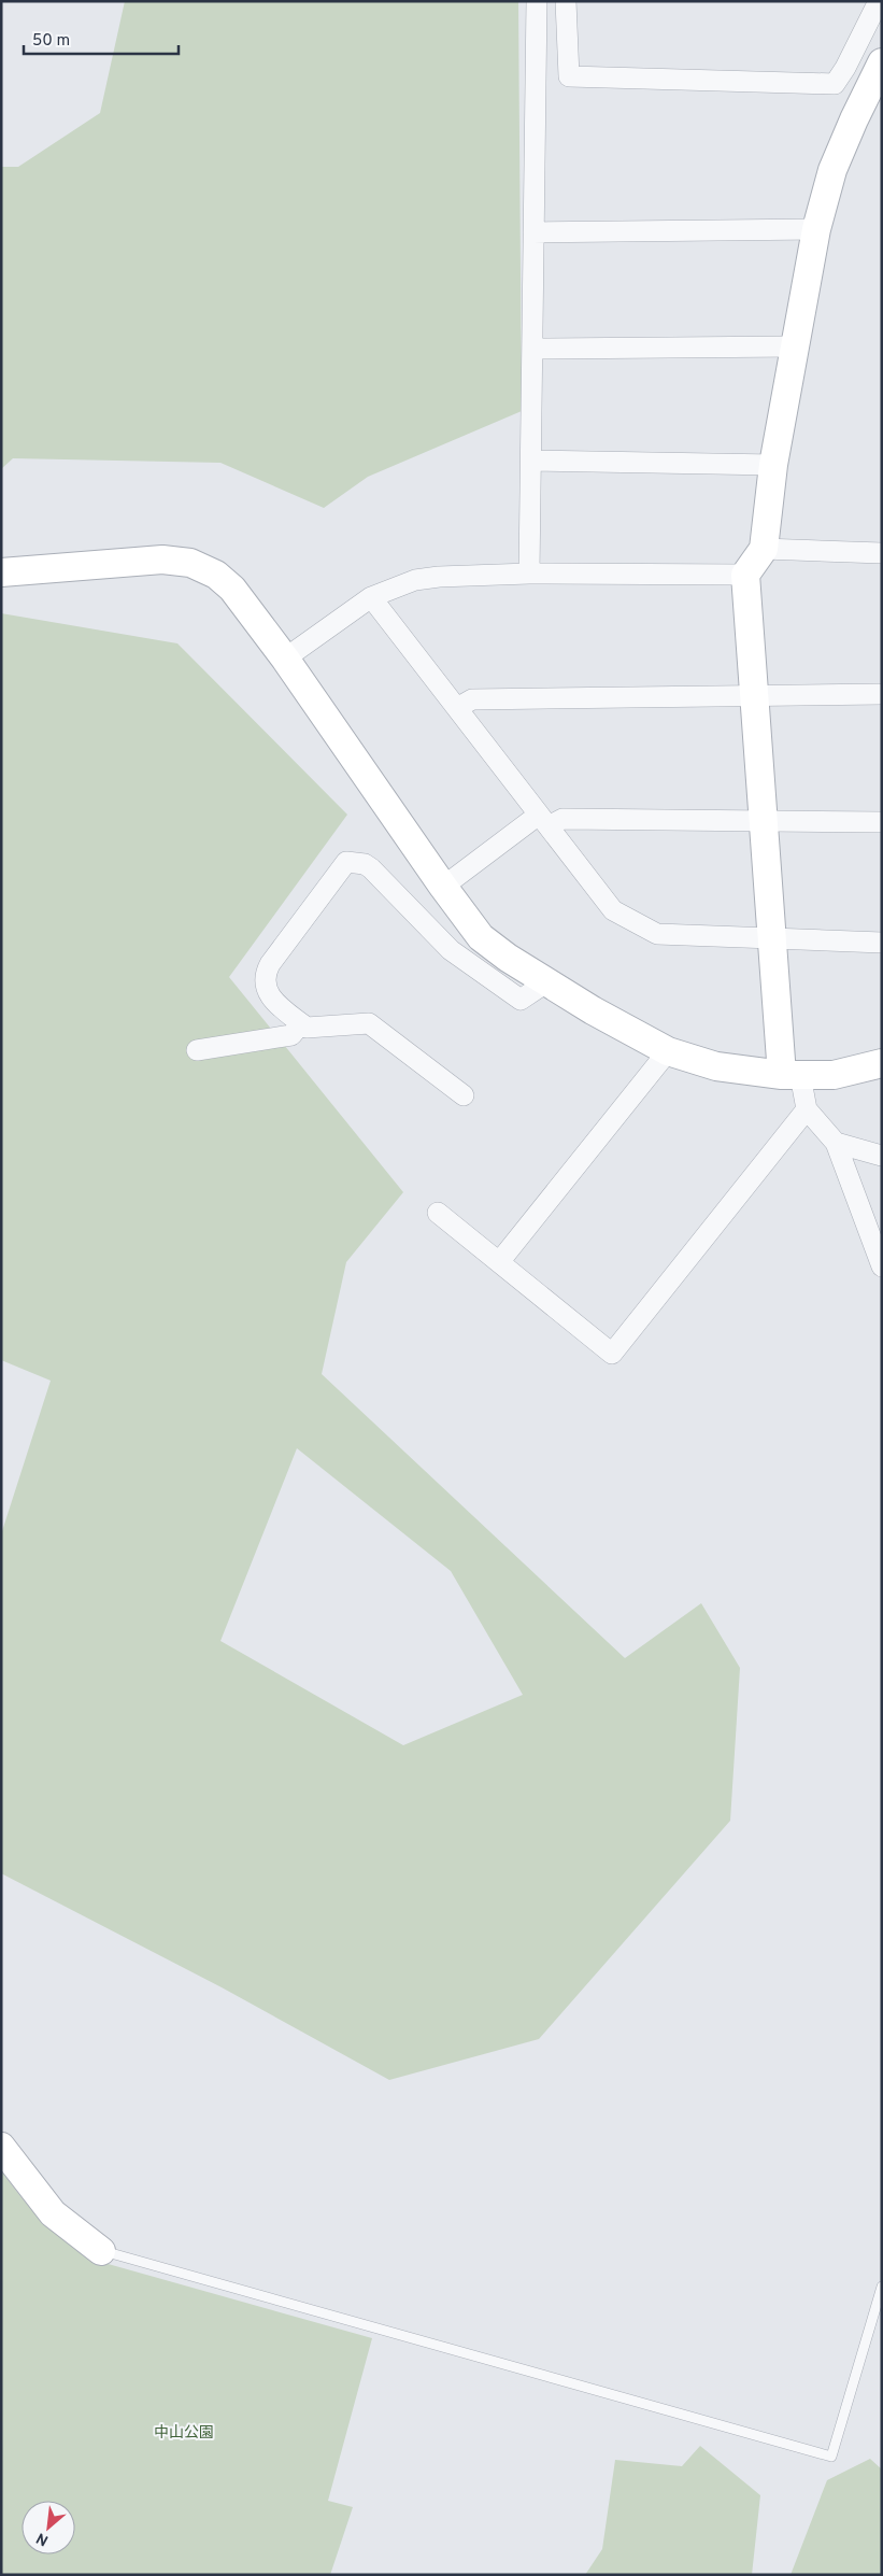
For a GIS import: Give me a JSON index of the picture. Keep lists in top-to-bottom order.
{
  "parks": ["中山公園"],
  "scale_bar": "50 m",
  "north": "bottom left"
}
